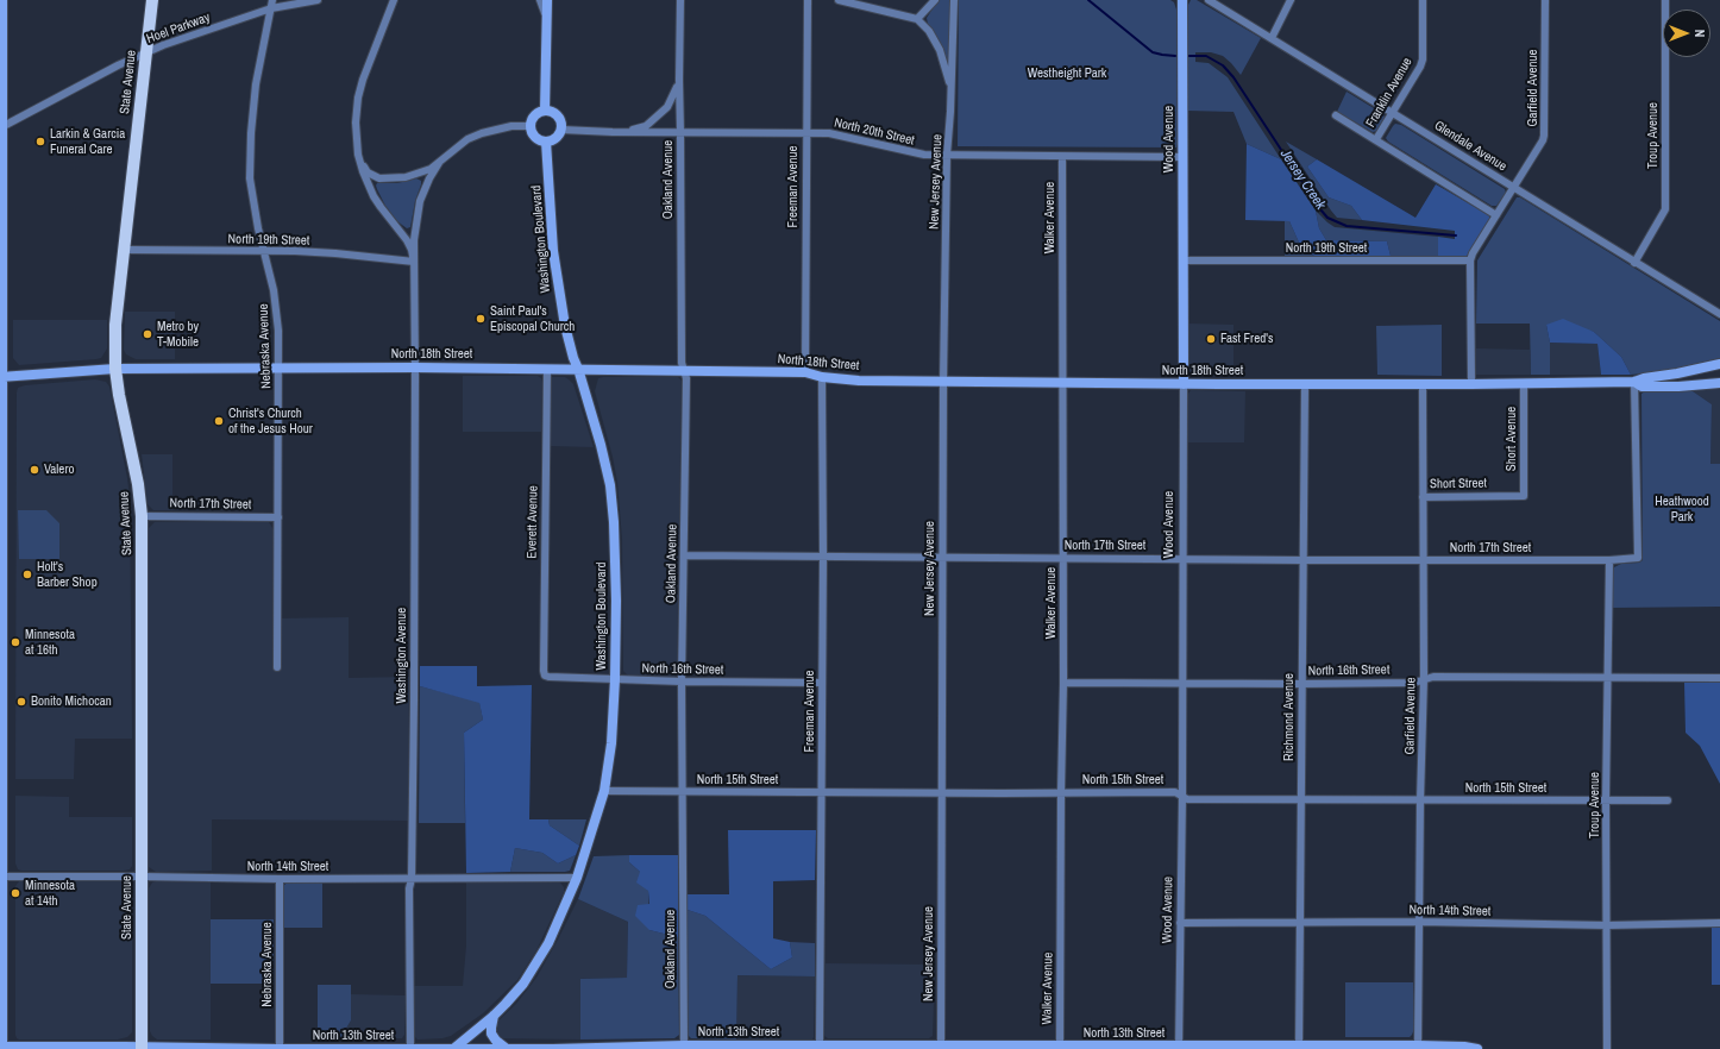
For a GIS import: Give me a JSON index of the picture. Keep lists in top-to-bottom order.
{
  "streets": {
    "main road": ["State Avenue"],
    "street": [
      "Hoel Parkway",
      "Garfield Avenue",
      "Franklin Avenue",
      "North 20th Street",
      "Troup Avenue",
      "Wood Avenue",
      "Glendale Avenue",
      "Oakland Avenue",
      "New Jersey Avenue",
      "Freeman Avenue",
      "Walker Avenue",
      "Washington Boulevard",
      "North 19th Street",
      "Nebraska Avenue",
      "North 18th Street",
      "Short Avenue",
      "Short Street",
      "North 17th Street",
      "Everett Avenue",
      "Washington Avenue",
      "North 16th Street",
      "Richmond Avenue",
      "North 15th Street",
      "North 14th Street",
      "North 13th Street"
    ]
  },
  "crossings": [
    ["Hoel Parkway", "State Avenue"],
    ["Hoel Parkway", "Nebraska Avenue"],
    ["State Avenue", "North 19th Street"],
    ["State Avenue", "North 18th Street"],
    ["State Avenue", "North 17th Street"],
    ["State Avenue", "North 14th Street"],
    ["State Avenue", "North 13th Street"],
    ["Garfield Avenue", "Glendale Avenue"],
    ["Garfield Avenue", "North 19th Street"],
    ["Garfield Avenue", "North 18th Street"],
    ["Garfield Avenue", "Short Street"],
    ["Garfield Avenue", "North 17th Street"],
    ["Garfield Avenue", "North 16th Street"],
    ["Garfield Avenue", "North 15th Street"],
    ["Garfield Avenue", "North 14th Street"],
    ["Garfield Avenue", "North 13th Street"],
    ["Franklin Avenue", "Glendale Avenue"],
    ["North 20th Street", "Wood Avenue"],
    ["North 20th Street", "Oakland Avenue"],
    ["North 20th Street", "New Jersey Avenue"],
    ["North 20th Street", "Freeman Avenue"],
    ["North 20th Street", "Walker Avenue"],
    ["North 20th Street", "Washington Boulevard"],
    ["Troup Avenue", "Glendale Avenue"],
    ["Troup Avenue", "North 17th Street"],
    ["Troup Avenue", "North 16th Street"],
    ["Troup Avenue", "North 15th Street"],
    ["Troup Avenue", "North 14th Street"],
    ["Wood Avenue", "North 19th Street"],
    ["Wood Avenue", "North 18th Street"],
    ["Wood Avenue", "North 17th Street"],
    ["Wood Avenue", "North 16th Street"],
    ["Wood Avenue", "North 15th Street"],
    ["Wood Avenue", "North 14th Street"],
    ["Wood Avenue", "North 13th Street"],
    ["Oakland Avenue", "North 18th Street"],
    ["Oakland Avenue", "North 17th Street"],
    ["Oakland Avenue", "North 16th Street"],
    ["Oakland Avenue", "North 15th Street"],
    ["Oakland Avenue", "North 13th Street"],
    ["New Jersey Avenue", "North 18th Street"],
    ["New Jersey Avenue", "North 17th Street"],
    ["New Jersey Avenue", "North 15th Street"],
    ["New Jersey Avenue", "North 13th Street"],
    ["Freeman Avenue", "North 18th Street"],
    ["Freeman Avenue", "North 17th Street"],
    ["Freeman Avenue", "North 16th Street"],
    ["Freeman Avenue", "North 15th Street"],
    ["Freeman Avenue", "North 13th Street"],
    ["Walker Avenue", "North 18th Street"],
    ["Walker Avenue", "North 17th Street"],
    ["Walker Avenue", "North 16th Street"],
    ["Walker Avenue", "North 15th Street"],
    ["Walker Avenue", "North 13th Street"],
    ["Washington Boulevard", "North 18th Street"],
    ["Washington Boulevard", "North 16th Street"],
    ["Washington Boulevard", "North 15th Street"],
    ["Washington Boulevard", "North 14th Street"],
    ["Washington Boulevard", "North 13th Street"],
    ["North 19th Street", "Nebraska Avenue"],
    ["North 19th Street", "Washington Avenue"],
    ["Nebraska Avenue", "North 18th Street"],
    ["Nebraska Avenue", "North 17th Street"],
    ["Nebraska Avenue", "North 14th Street"],
    ["Nebraska Avenue", "North 13th Street"],
    ["North 18th Street", "Short Avenue"],
    ["North 18th Street", "North 17th Street"],
    ["North 18th Street", "Everett Avenue"],
    ["North 18th Street", "Washington Avenue"],
    ["North 18th Street", "Richmond Avenue"],
    ["Short Avenue", "Short Street"],
    ["North 17th Street", "Richmond Avenue"],
    ["Everett Avenue", "North 16th Street"],
    ["Washington Avenue", "North 14th Street"],
    ["Washington Avenue", "North 13th Street"],
    ["North 16th Street", "Richmond Avenue"],
    ["Richmond Avenue", "North 15th Street"],
    ["Richmond Avenue", "North 14th Street"],
    ["Richmond Avenue", "North 13th Street"]
  ],
  "water": ["Jersey Creek"],
  "parks": ["Westheight Park", "Heathwood Park"],
  "places": [
    "Larkin & Garcia Funeral Care",
    "Saint Paul's Episcopal Church",
    "Metro by T-Mobile",
    "Fast Fred's",
    "Christ's Church of the Jesus Hour",
    "Valero",
    "Holt's Barber Shop",
    "Minnesota at 16th",
    "Bonito Michocan",
    "Minnesota at 14th"
  ],
  "north": "right"
}
